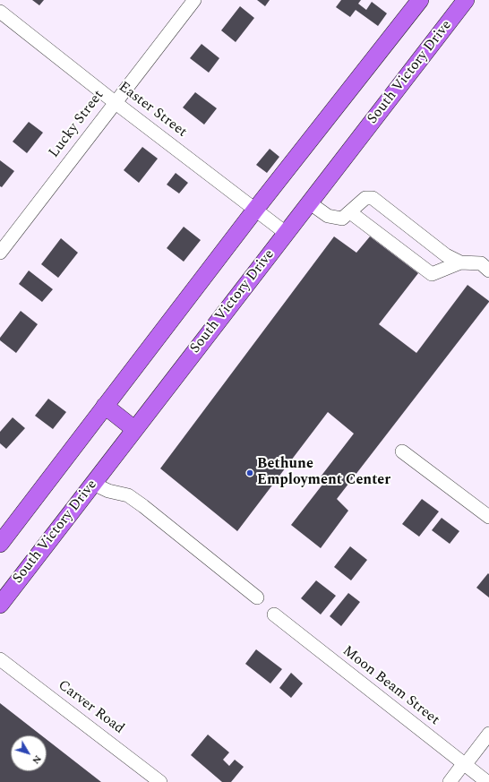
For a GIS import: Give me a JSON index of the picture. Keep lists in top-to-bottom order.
{
  "streets": {
    "main road": ["South Victory Drive"],
    "street": [
      "Easter Street",
      "Lucky Street",
      "Moon Beam Street",
      "Carver Road"
    ]
  },
  "crossings": [
    ["South Victory Drive", "Easter Street"],
    ["Easter Street", "Lucky Street"]
  ],
  "places": ["Bethune Employment Center"],
  "north": "bottom right"
}
